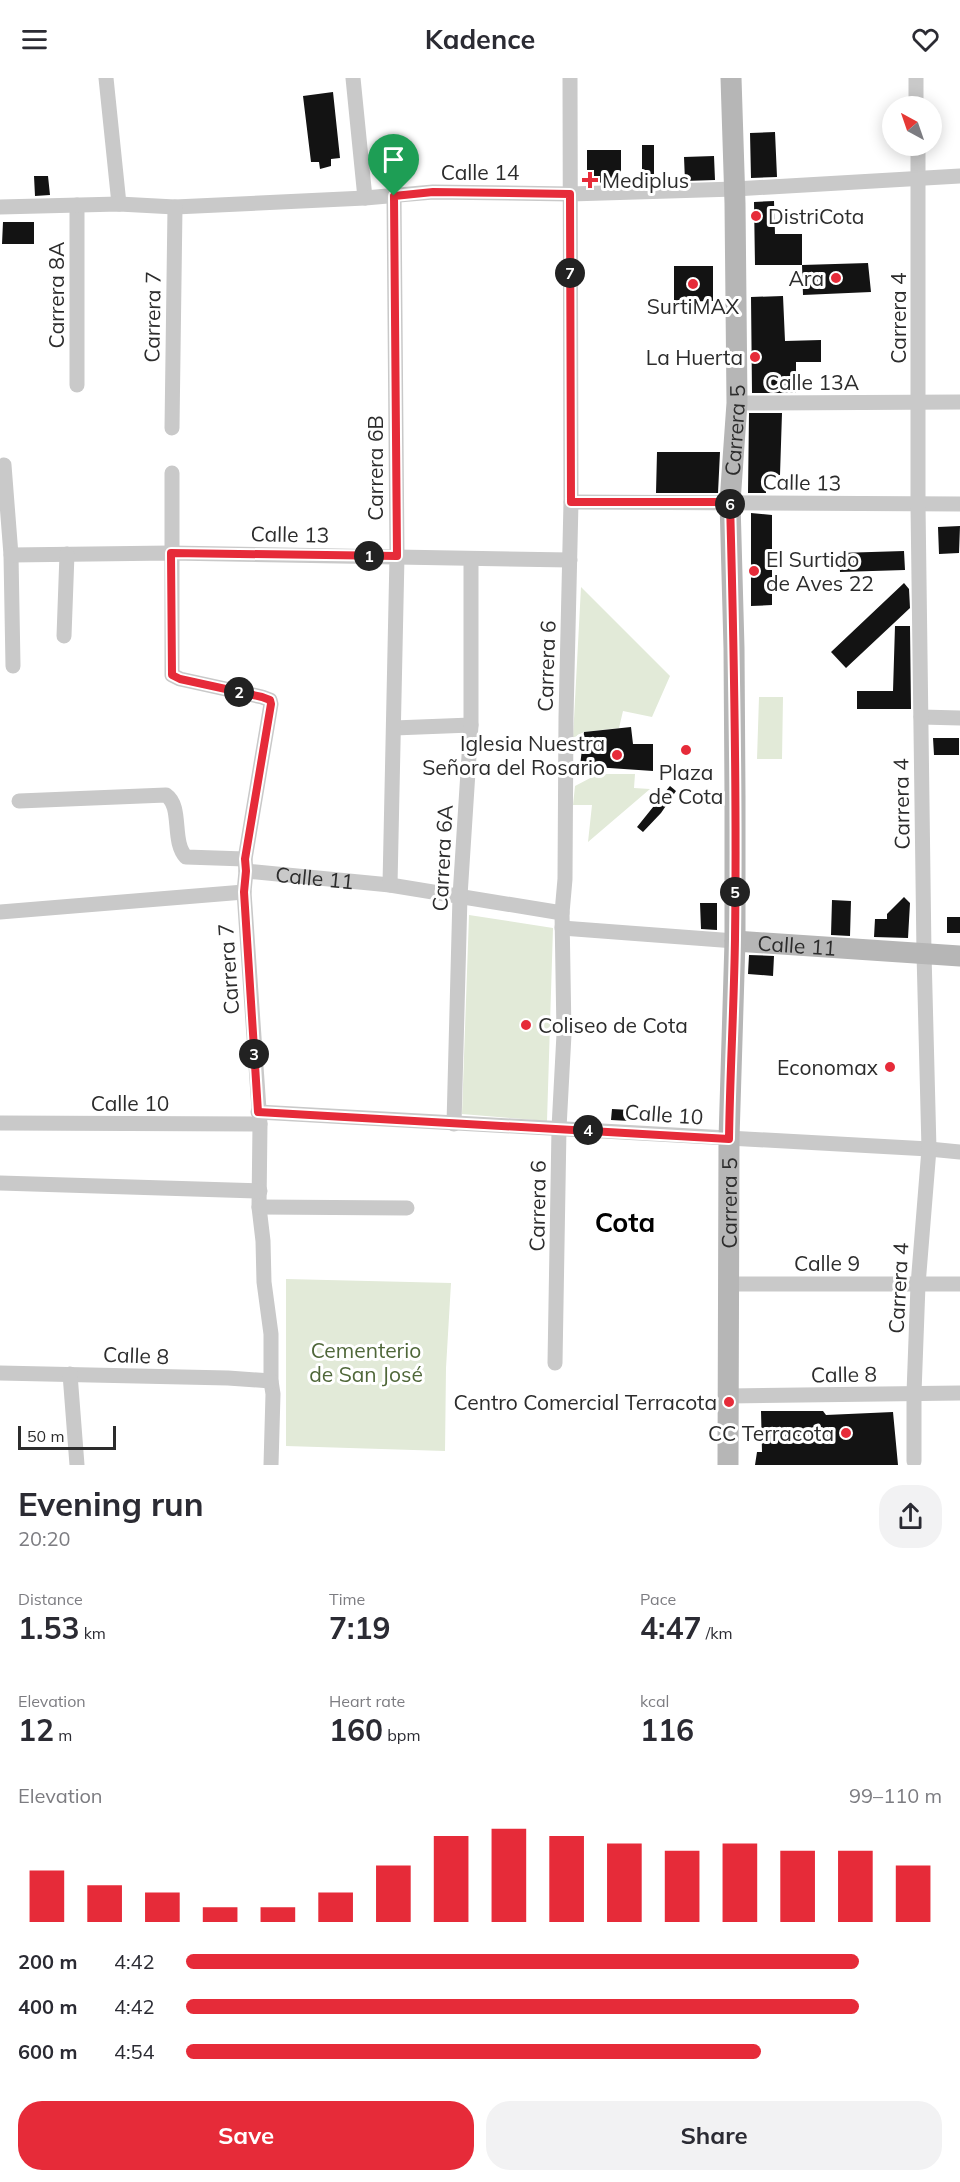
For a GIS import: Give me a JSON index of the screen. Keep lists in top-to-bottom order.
{
  "streets": {
    "main road": ["Carrera 5", "Calle 11"],
    "street": [
      "Calle 14",
      "Carrera 8A",
      "Carrera 7",
      "Carrera 4",
      "Calle 13A",
      "Carrera 6B",
      "Calle 13",
      "Carrera 6",
      "Carrera 6A",
      "Calle 10",
      "Calle 9",
      "Calle 8"
    ]
  },
  "crossings": [
    ["Calle 14", "Carrera 8A"],
    ["Calle 14", "Carrera 7"],
    ["Calle 14", "Carrera 4"],
    ["Calle 14", "Carrera 5"],
    ["Calle 14", "Carrera 6B"],
    ["Calle 14", "Carrera 6"],
    ["Carrera 7", "Calle 13"],
    ["Carrera 7", "Calle 11"],
    ["Carrera 7", "Calle 10"],
    ["Carrera 7", "Calle 8"],
    ["Carrera 4", "Calle 13A"],
    ["Carrera 4", "Calle 13"],
    ["Carrera 4", "Calle 11"],
    ["Carrera 4", "Calle 10"],
    ["Carrera 4", "Calle 9"],
    ["Carrera 4", "Calle 8"],
    ["Calle 13A", "Carrera 5"],
    ["Carrera 5", "Calle 13"],
    ["Carrera 5", "Calle 11"],
    ["Carrera 5", "Calle 10"],
    ["Carrera 5", "Calle 9"],
    ["Carrera 5", "Calle 8"],
    ["Carrera 6B", "Calle 13"],
    ["Carrera 6B", "Calle 11"],
    ["Calle 13", "Carrera 6"],
    ["Calle 13", "Carrera 6A"],
    ["Carrera 6", "Calle 11"],
    ["Carrera 6", "Calle 10"],
    ["Carrera 6A", "Calle 11"],
    ["Carrera 6A", "Calle 10"]
  ],
  "districts": ["Cota"],
  "parks": ["Cementerio de San José"],
  "places": {
    "health": ["Mediplus"],
    "other": [
      "DistriCota",
      "Ara",
      "SurtiMAX",
      "La Huerta",
      "El Surtido de Aves 22",
      "Plaza de Cota",
      "Iglesia Nuestra Señora del Rosario",
      "Coliseo de Cota",
      "Economax",
      "Centro Comercial Terracota",
      "CC Terracota"
    ]
  },
  "scale_bar": "50 m",
  "north": "top left",
  "page": {
    "header": "Kadence",
    "pins": [
      "7",
      "6",
      "1",
      "2",
      "5",
      "3",
      "4"
    ],
    "scale": "50 m",
    "heading": ["Evening run", "20:20"],
    "stats": [
      ["Distance", "1.53 km"],
      ["Time", "7:19"],
      ["Pace", "4:47 /km"],
      ["Elevation", "12 m"],
      ["Heart rate", "160 bpm"],
      ["kcal", "116"]
    ],
    "chart": ["Elevation", "99–110 m"],
    "list": [
      {
        "name": "200 m",
        "note": "4:42"
      },
      {
        "name": "400 m",
        "note": "4:42"
      },
      {
        "name": "600 m",
        "note": "4:54"
      }
    ],
    "buttons": ["Save", "Share"]
  }
}
